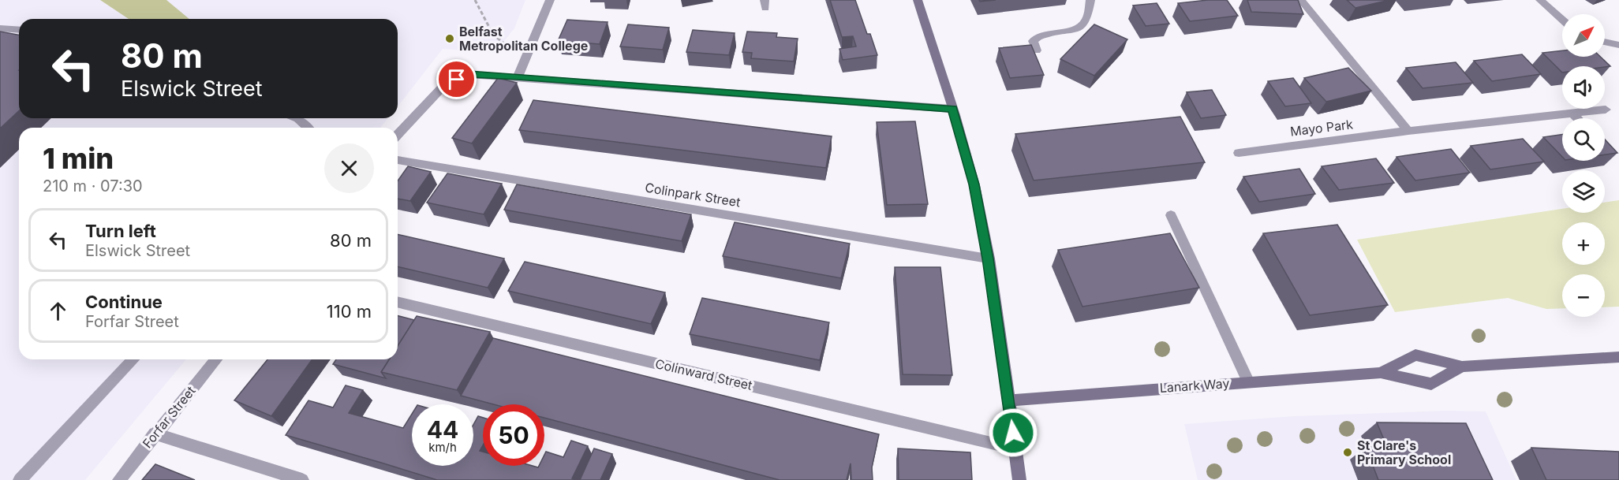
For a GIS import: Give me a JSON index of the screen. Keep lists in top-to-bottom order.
{
  "streets": {
    "street": [
      "Mayo Park",
      "Colinpark Street",
      "Colinward Street",
      "Lanark Way",
      "Forfar Street"
    ]
  },
  "places": ["Belfast Metropolitan College", "St Clare's Primary School"],
  "north": "top right",
  "page": {
    "map_buttons": ["+", "−"],
    "turn": ["80 m", "Elswick Street"],
    "heading": ["1 min", "210 m · 07:30"],
    "list": [
      {
        "name": "Turn left",
        "note": "Elswick Street",
        "value": "80 m"
      },
      {
        "name": "Continue",
        "note": "Forfar Street",
        "value": "110 m"
      }
    ],
    "speed": "44 km/h",
    "limit": "50"
  }
}
